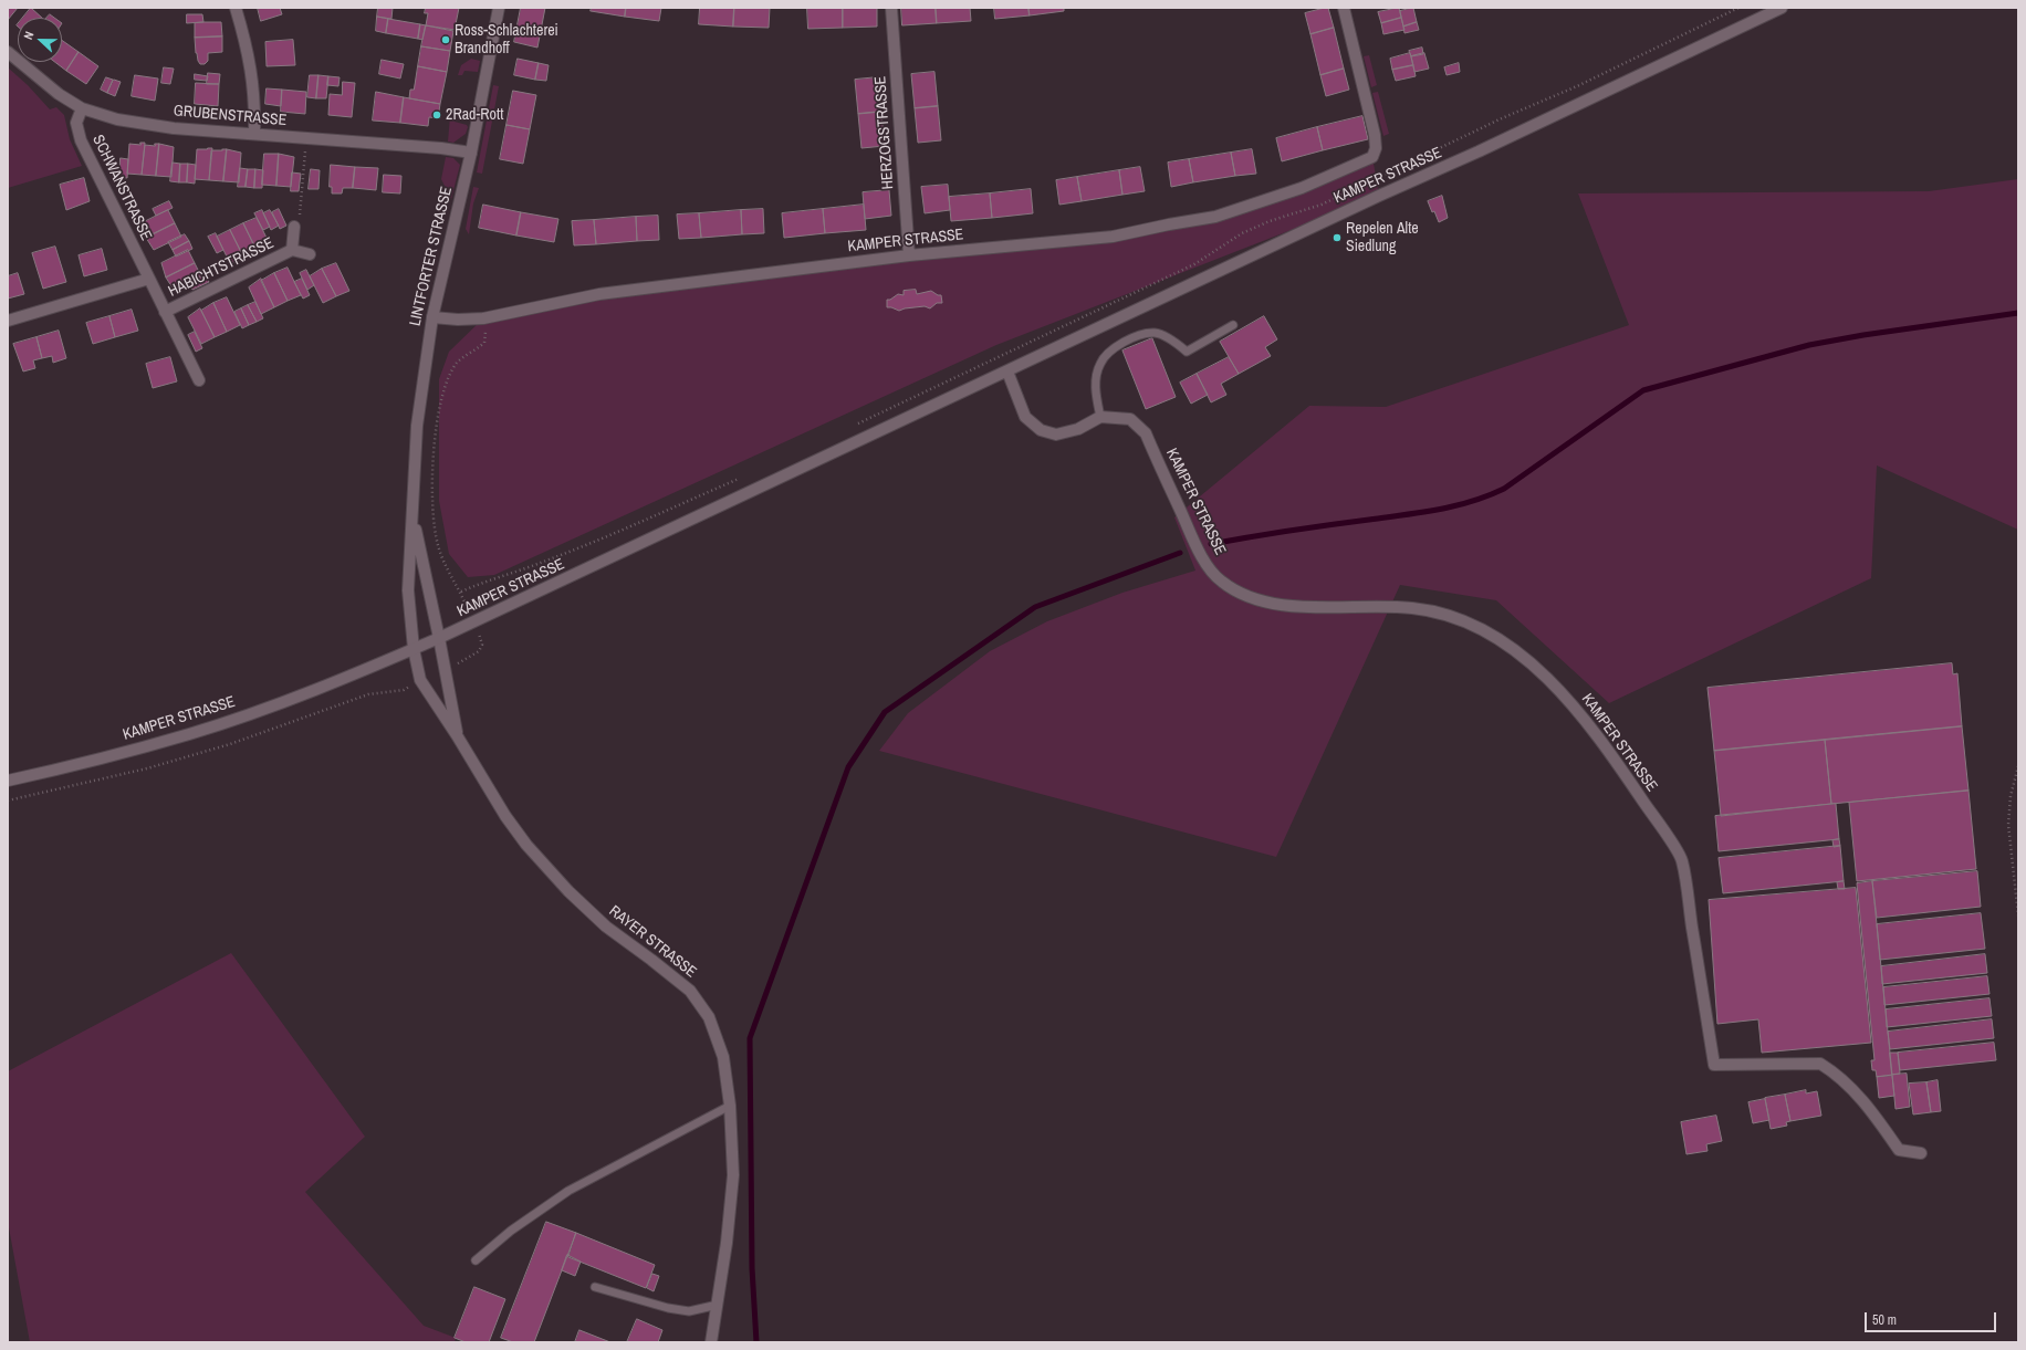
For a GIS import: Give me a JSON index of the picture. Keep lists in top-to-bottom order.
{
  "streets": {
    "street": [
      "GRUBENSTRASSE",
      "HERZOGSTRASSE",
      "KAMPER STRASSE",
      "SCHWANSTRASSE",
      "LINTFORTER STRASSE",
      "HABICHTSTRASSE",
      "RAYER STRASSE"
    ]
  },
  "crossings": [
    ["GRUBENSTRASSE", "SCHWANSTRASSE"],
    ["GRUBENSTRASSE", "LINTFORTER STRASSE"],
    ["HERZOGSTRASSE", "KAMPER STRASSE"],
    ["KAMPER STRASSE", "LINTFORTER STRASSE"],
    ["KAMPER STRASSE", "RAYER STRASSE"],
    ["SCHWANSTRASSE", "HABICHTSTRASSE"],
    ["LINTFORTER STRASSE", "RAYER STRASSE"]
  ],
  "places": ["Ross-Schlachterei Brandhoff", "2Rad-Rott", "Repelen Alte Siedlung"],
  "scale_bar": "50 m",
  "north": "left"
}
